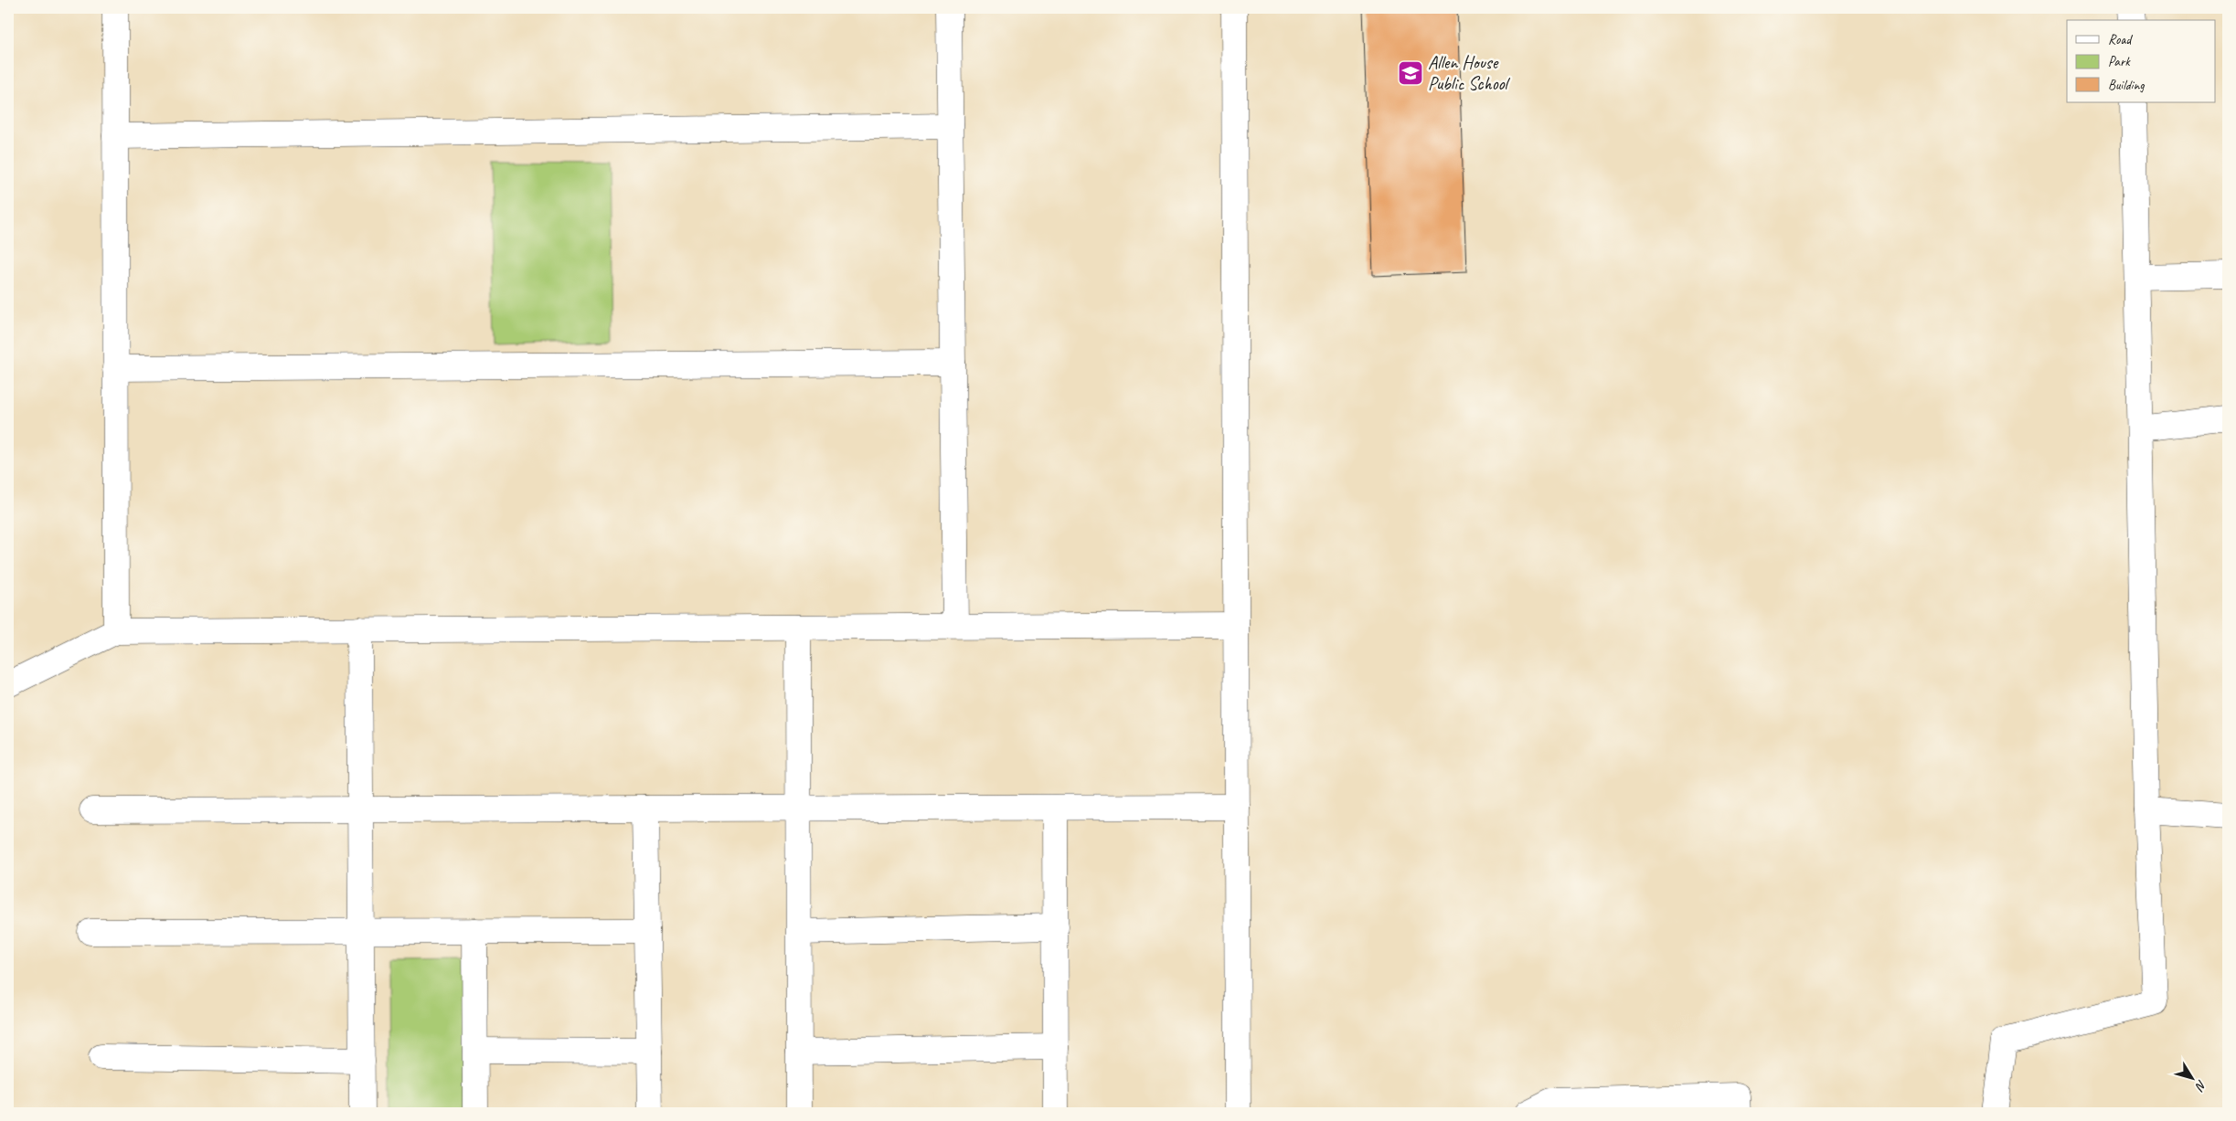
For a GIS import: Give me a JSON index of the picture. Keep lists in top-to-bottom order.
{
  "places": {
    "school or university": ["Allen House Public School"]
  },
  "legend": ["Road", "Park", "Building"],
  "north": "bottom right"
}
